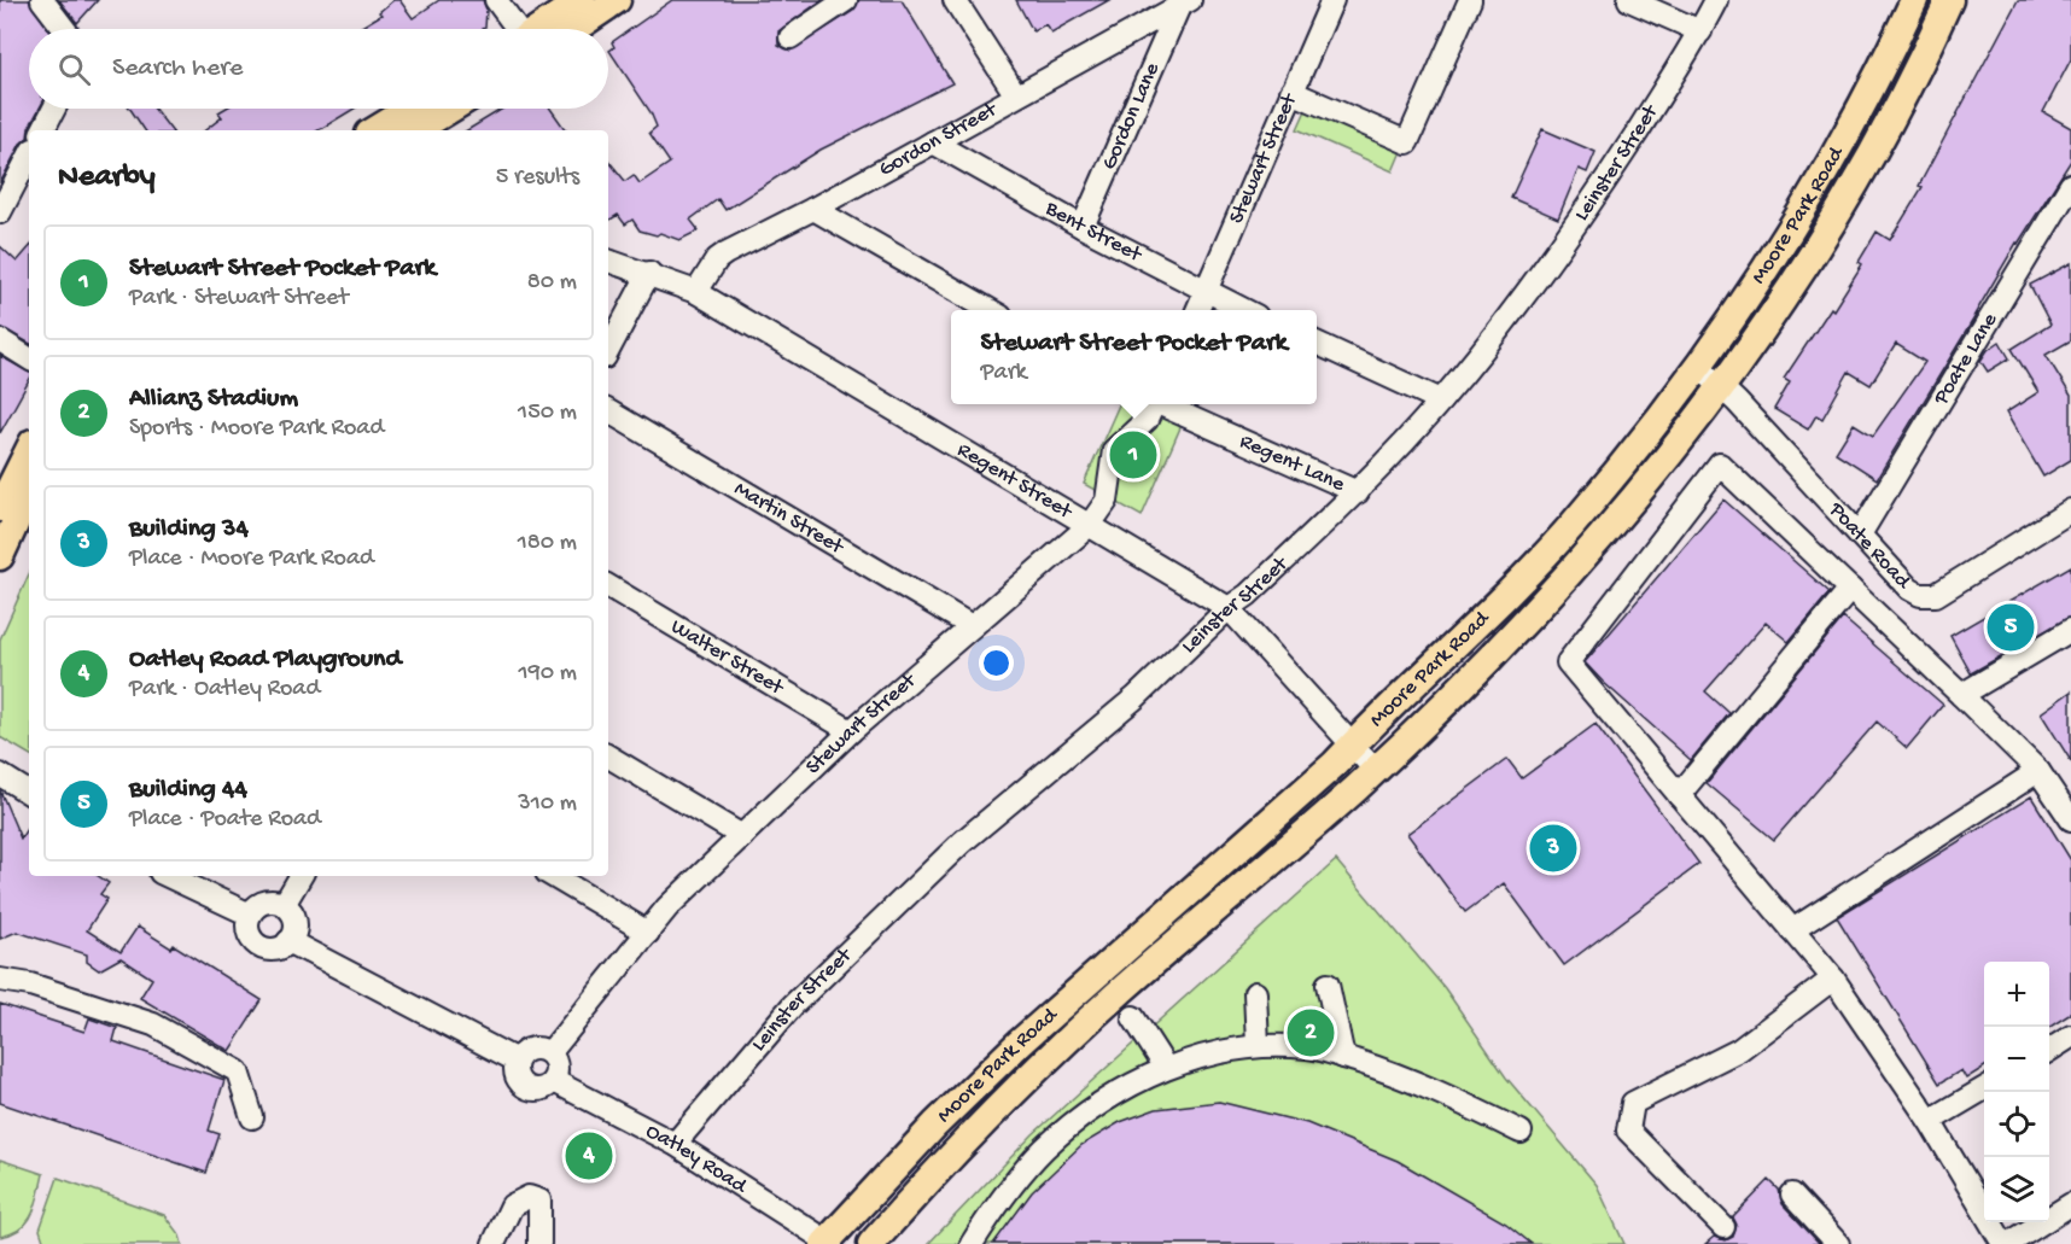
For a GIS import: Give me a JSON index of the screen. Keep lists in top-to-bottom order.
{
  "streets": {
    "main road": ["Moore Park Road"],
    "street": [
      "Gordon Lane",
      "Gordon Street",
      "Stewart Street",
      "Leinster Street",
      "Bent Street",
      "Poate Lane",
      "Regent Lane",
      "Regent Street",
      "Martin Street",
      "Poate Road",
      "Walter Street",
      "Oatley Road"
    ]
  },
  "crossings": [
    ["Gordon Lane", "Gordon Street"],
    ["Gordon Lane", "Bent Street"],
    ["Gordon Street", "Bent Street"],
    ["Gordon Street", "Regent Street"],
    ["Stewart Street", "Bent Street"],
    ["Stewart Street", "Regent Street"],
    ["Stewart Street", "Martin Street"],
    ["Stewart Street", "Walter Street"],
    ["Stewart Street", "Oatley Road"],
    ["Leinster Street", "Regent Lane"],
    ["Leinster Street", "Regent Street"],
    ["Leinster Street", "Oatley Road"],
    ["Moore Park Road", "Regent Street"],
    ["Moore Park Road", "Poate Road"],
    ["Moore Park Road", "Oatley Road"],
    ["Poate Lane", "Poate Road"]
  ],
  "page": {
    "search": "Search here",
    "heading": ["Nearby", "5 results"],
    "list": [
      {
        "mark": "1",
        "name": "Stewart Street Pocket Park",
        "note": "Park · Stewart Street",
        "value": "80 m"
      },
      {
        "mark": "2",
        "name": "Allianz Stadium",
        "note": "Sports · Moore Park Road",
        "value": "150 m"
      },
      {
        "mark": "3",
        "name": "Building 34",
        "note": "Place · Moore Park Road",
        "value": "180 m"
      },
      {
        "mark": "4",
        "name": "Oatley Road Playground",
        "note": "Park · Oatley Road",
        "value": "190 m"
      },
      {
        "mark": "5",
        "name": "Building 44",
        "note": "Place · Poate Road",
        "value": "310 m"
      }
    ],
    "popup": ["Stewart Street Pocket Park", "Park"],
    "pins": [
      "1",
      "5",
      "3",
      "2",
      "4"
    ],
    "map_buttons": ["+", "−"]
  }
}
